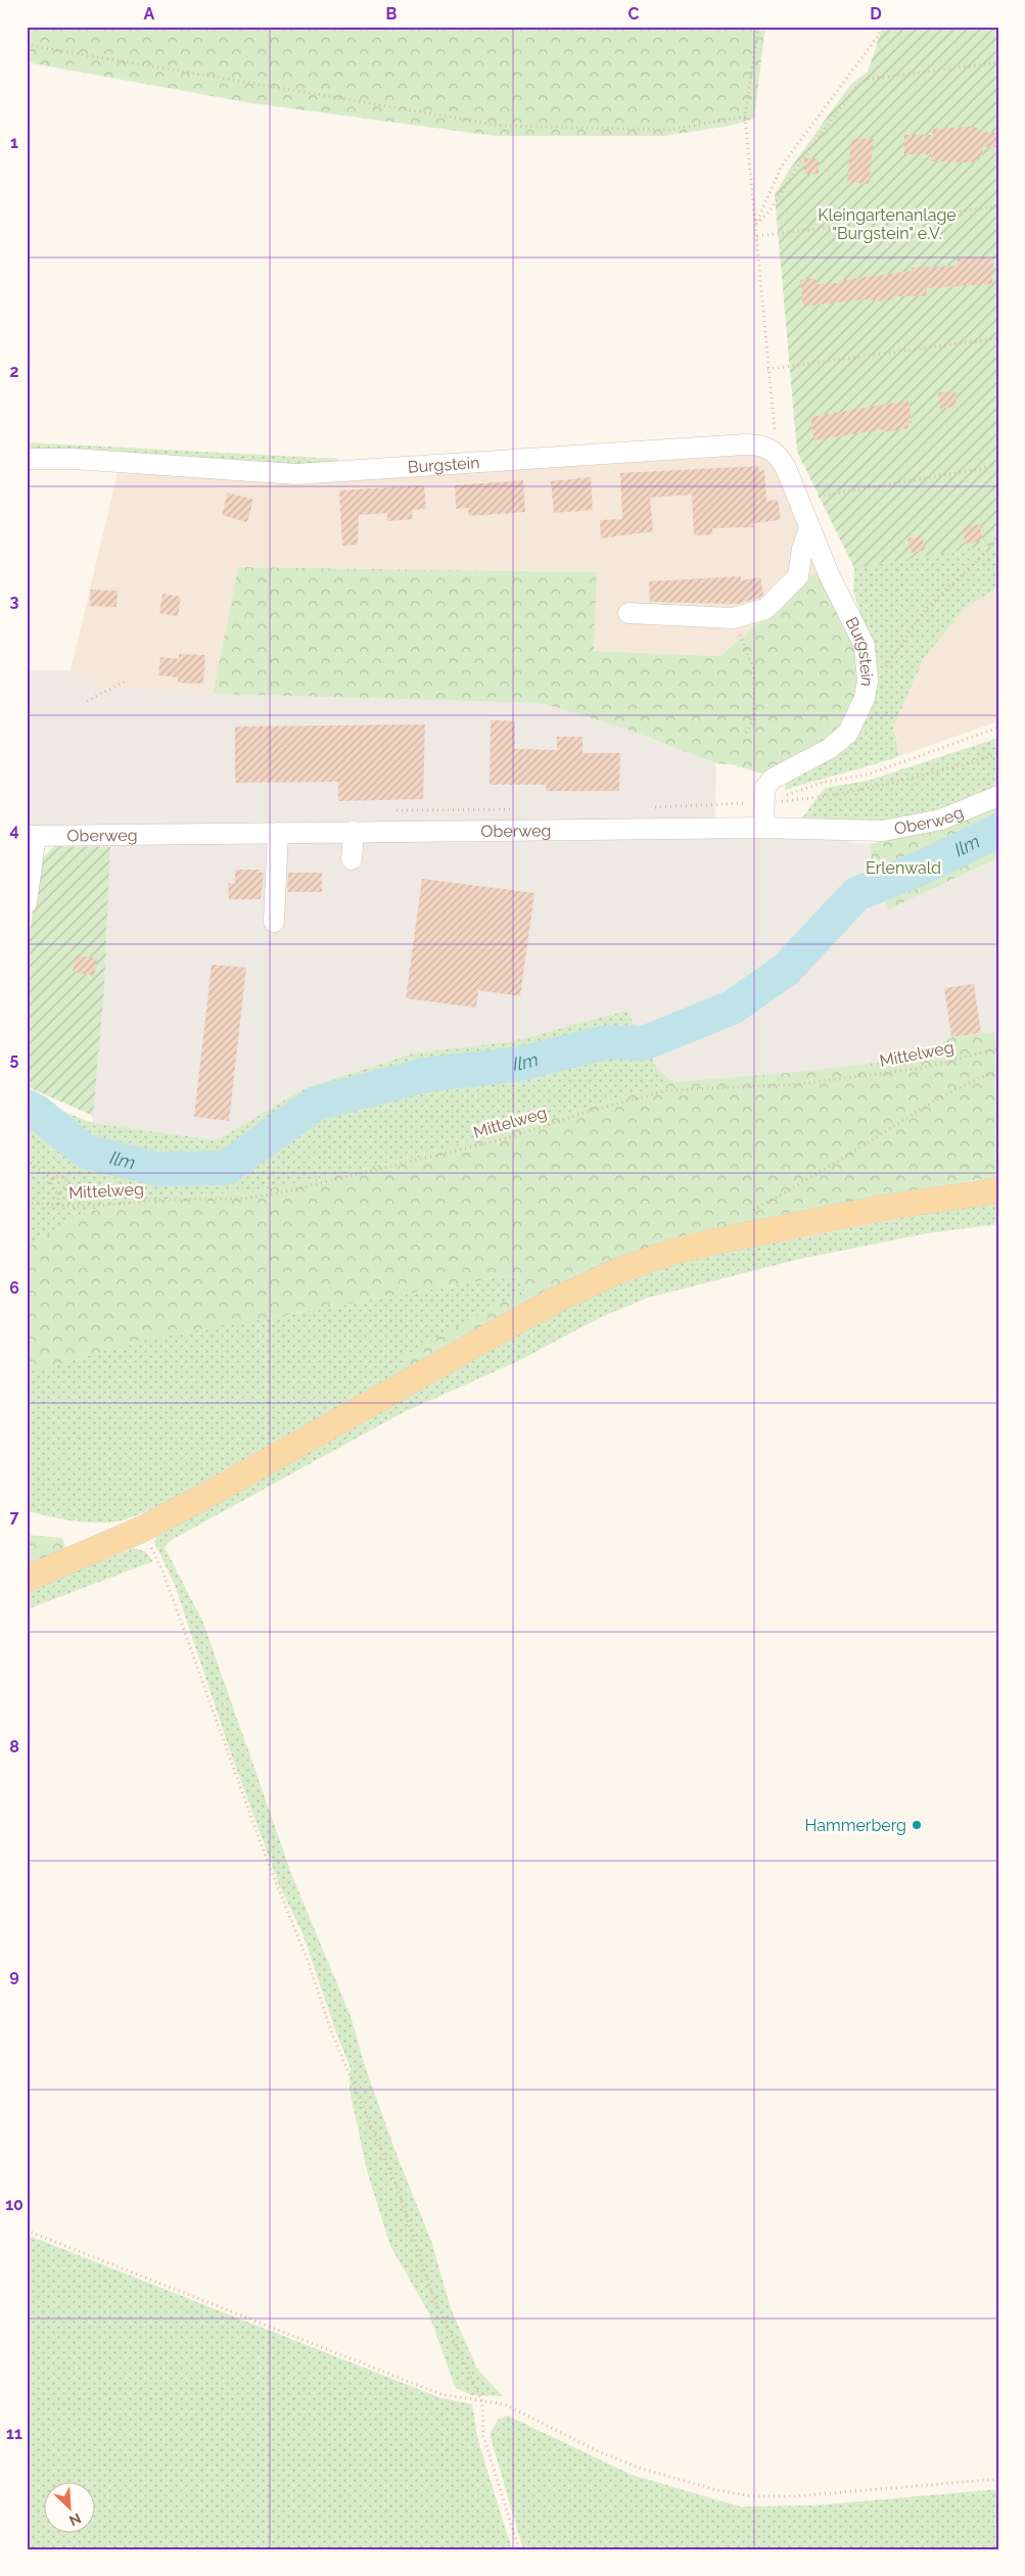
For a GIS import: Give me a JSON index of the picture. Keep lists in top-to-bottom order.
{
  "streets": {
    "street": ["Burgstein", "Oberweg"],
    "path": ["Mittelweg"]
  },
  "crossings": [
    ["Burgstein", "Oberweg"]
  ],
  "water": ["Ilm"],
  "parks": ["Kleingartenanlage \"Burgstein\" e.V.", "Erlenwald"],
  "places": ["Hammerberg"],
  "north": "bottom right",
  "grid": {
    "columns": [
      "A",
      "B",
      "C",
      "D"
    ],
    "rows": [
      "1",
      "2",
      "3",
      "4",
      "5",
      "6",
      "7",
      "8",
      "9",
      "10",
      "11"
    ]
  }
}
